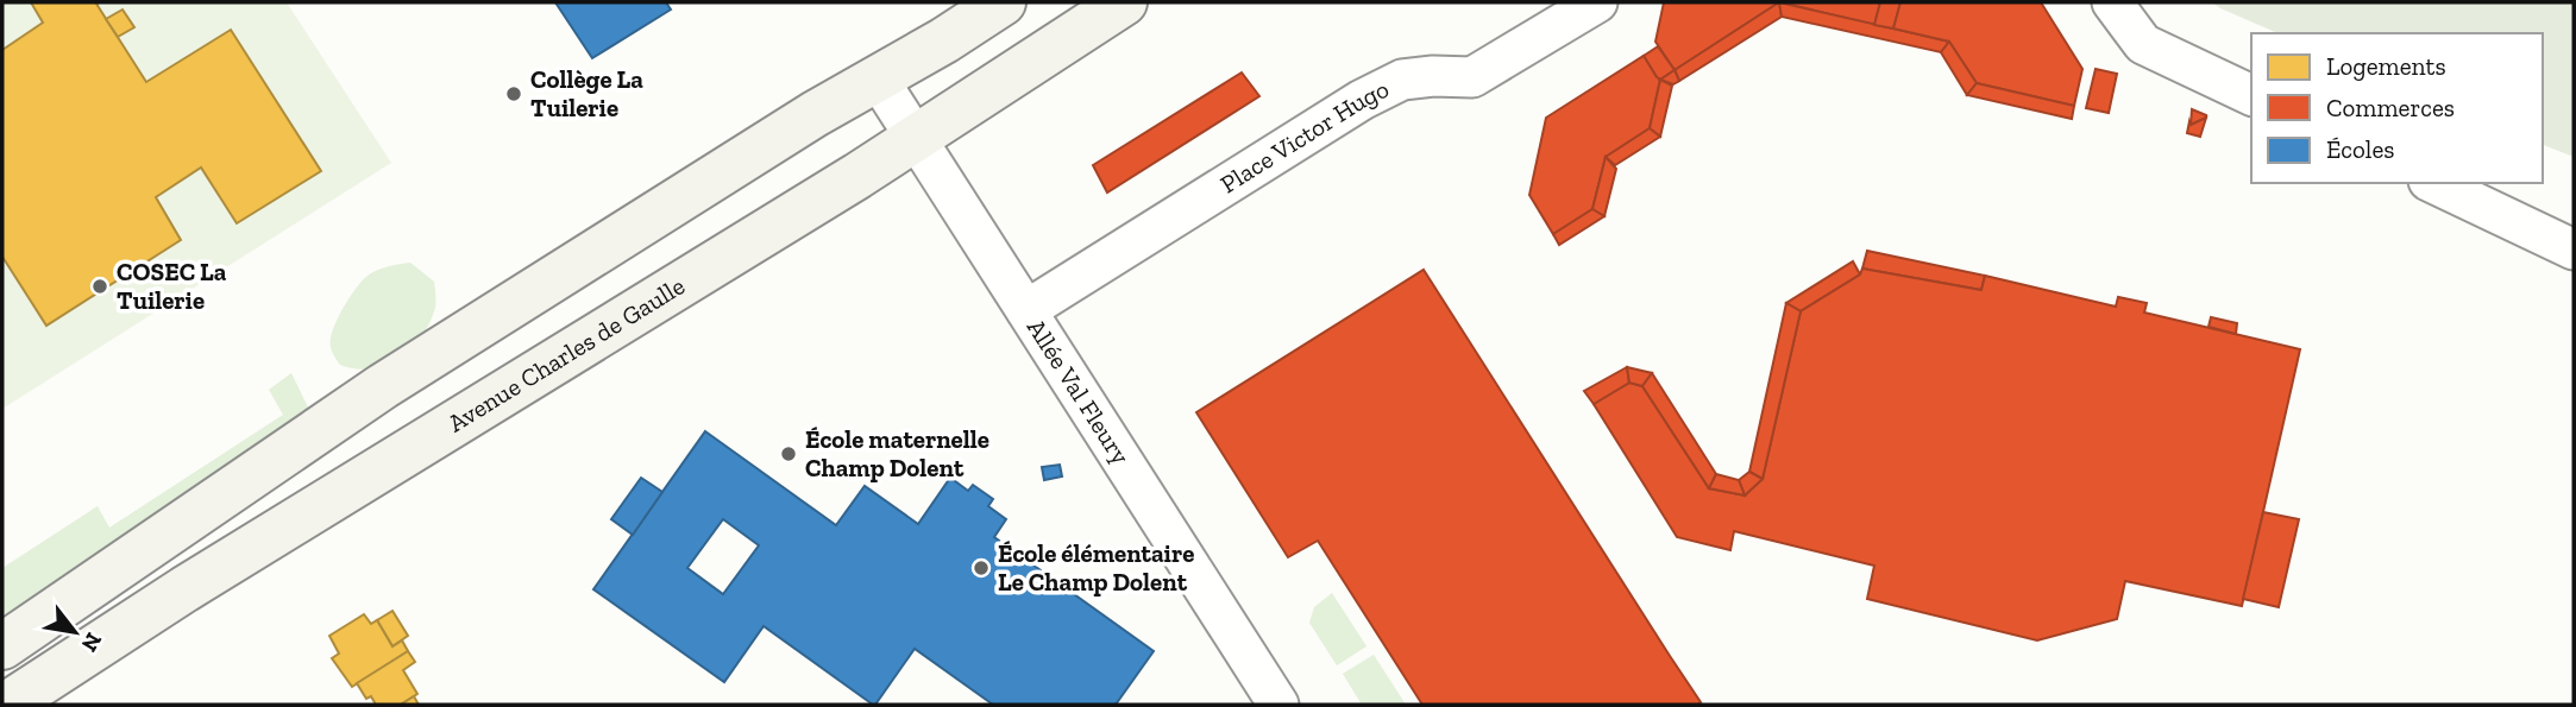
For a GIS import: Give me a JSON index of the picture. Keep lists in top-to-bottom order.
{
  "streets": {
    "main road": ["Avenue Charles de Gaulle"],
    "street": ["Place Victor Hugo", "Allée Val Fleury"]
  },
  "crossings": [
    ["Place Victor Hugo", "Allée Val Fleury"],
    ["Avenue Charles de Gaulle", "Allée Val Fleury"]
  ],
  "places": [
    "Collège La Tuilerie",
    "COSEC La Tuilerie",
    "École maternelle Champ Dolent",
    "École élémentaire Le Champ Dolent"
  ],
  "legend": ["Logements", "Commerces", "Écoles"],
  "north": "bottom right"
}
